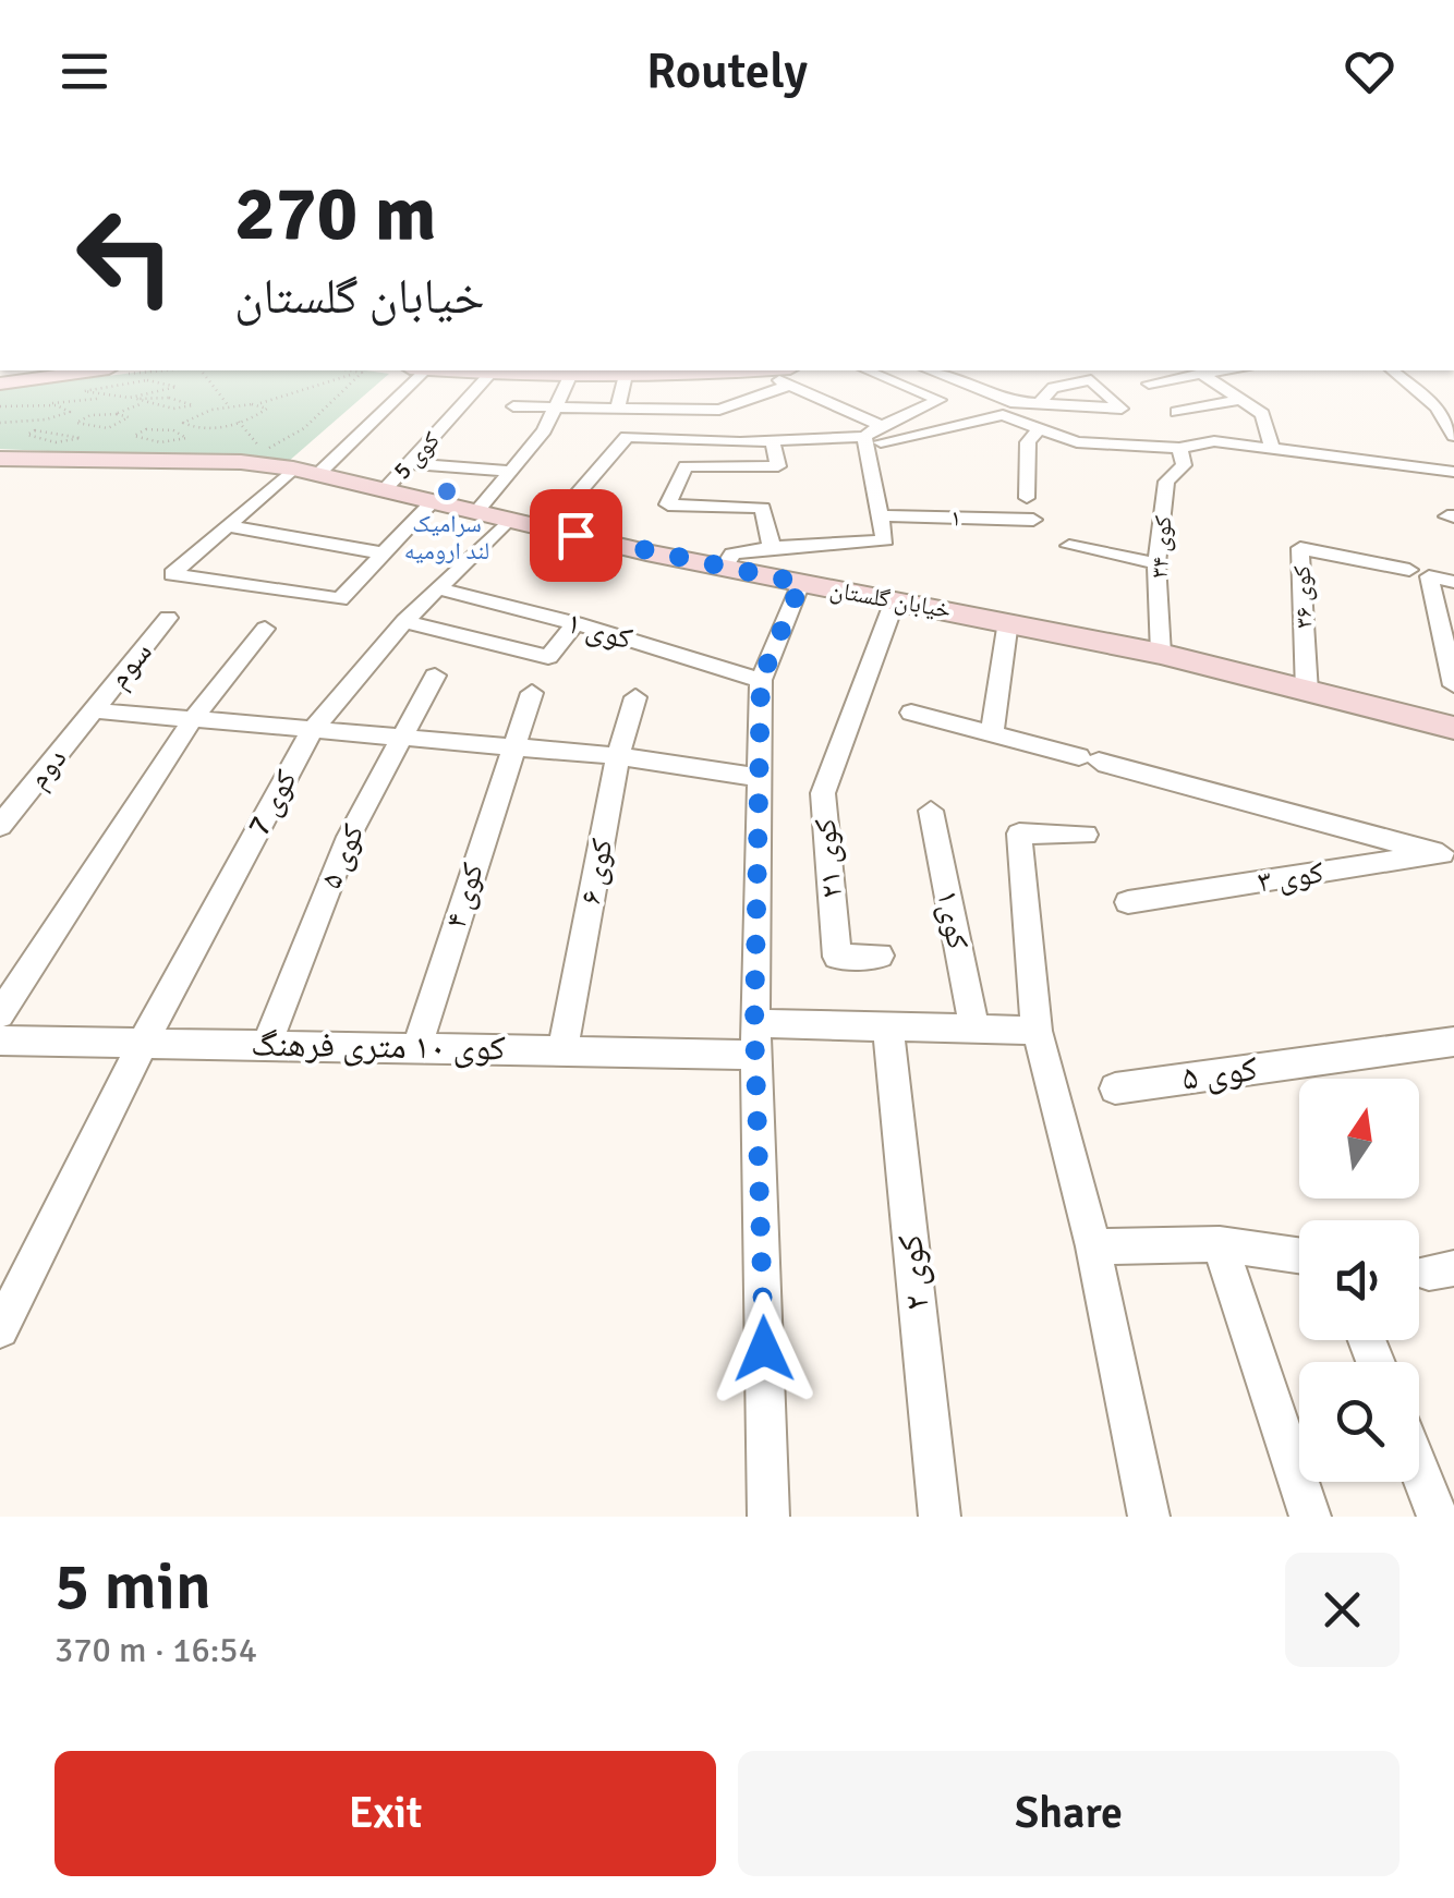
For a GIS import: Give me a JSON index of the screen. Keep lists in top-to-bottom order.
{
  "streets": {
    "street": [
      "کوی 5",
      "۱",
      "کوی ۳۴",
      "کوی ۳۶",
      "خیابان گلستان",
      "کوی ۱",
      "سوم",
      "دوم",
      "کوی 7",
      "کوی ۵",
      "کوی ۲۱",
      "کوی ۶",
      "کوی ۳",
      "کوی ۴",
      "کوی۱",
      "کوی ۱۰ متری فرهنگ",
      "کوی ۲"
    ]
  },
  "crossings": [
    ["کوی 5", "خیابان گلستان"],
    ["کوی ۳۴", "خیابان گلستان"],
    ["کوی ۳۶", "خیابان گلستان"],
    ["خیابان گلستان", "کوی 7"],
    ["خیابان گلستان", "کوی ۲۱"],
    ["کوی ۱", "کوی 7"],
    ["سوم", "دوم"],
    ["کوی 7", "کوی ۱۰ متری فرهنگ"],
    ["کوی ۵", "کوی ۱۰ متری فرهنگ"],
    ["کوی ۶", "کوی ۱۰ متری فرهنگ"],
    ["کوی ۴", "کوی ۱۰ متری فرهنگ"],
    ["کوی۱", "کوی ۱۰ متری فرهنگ"],
    ["کوی ۱۰ متری فرهنگ", "کوی ۲"]
  ],
  "places": ["سرامیک لند ارومیه"],
  "north": "top",
  "page": {
    "header": "Routely",
    "turn": ["270 m", "خیابان گلستان"],
    "heading": ["5 min", "370 m · 16:54"],
    "buttons": ["Exit", "Share"]
  }
}
